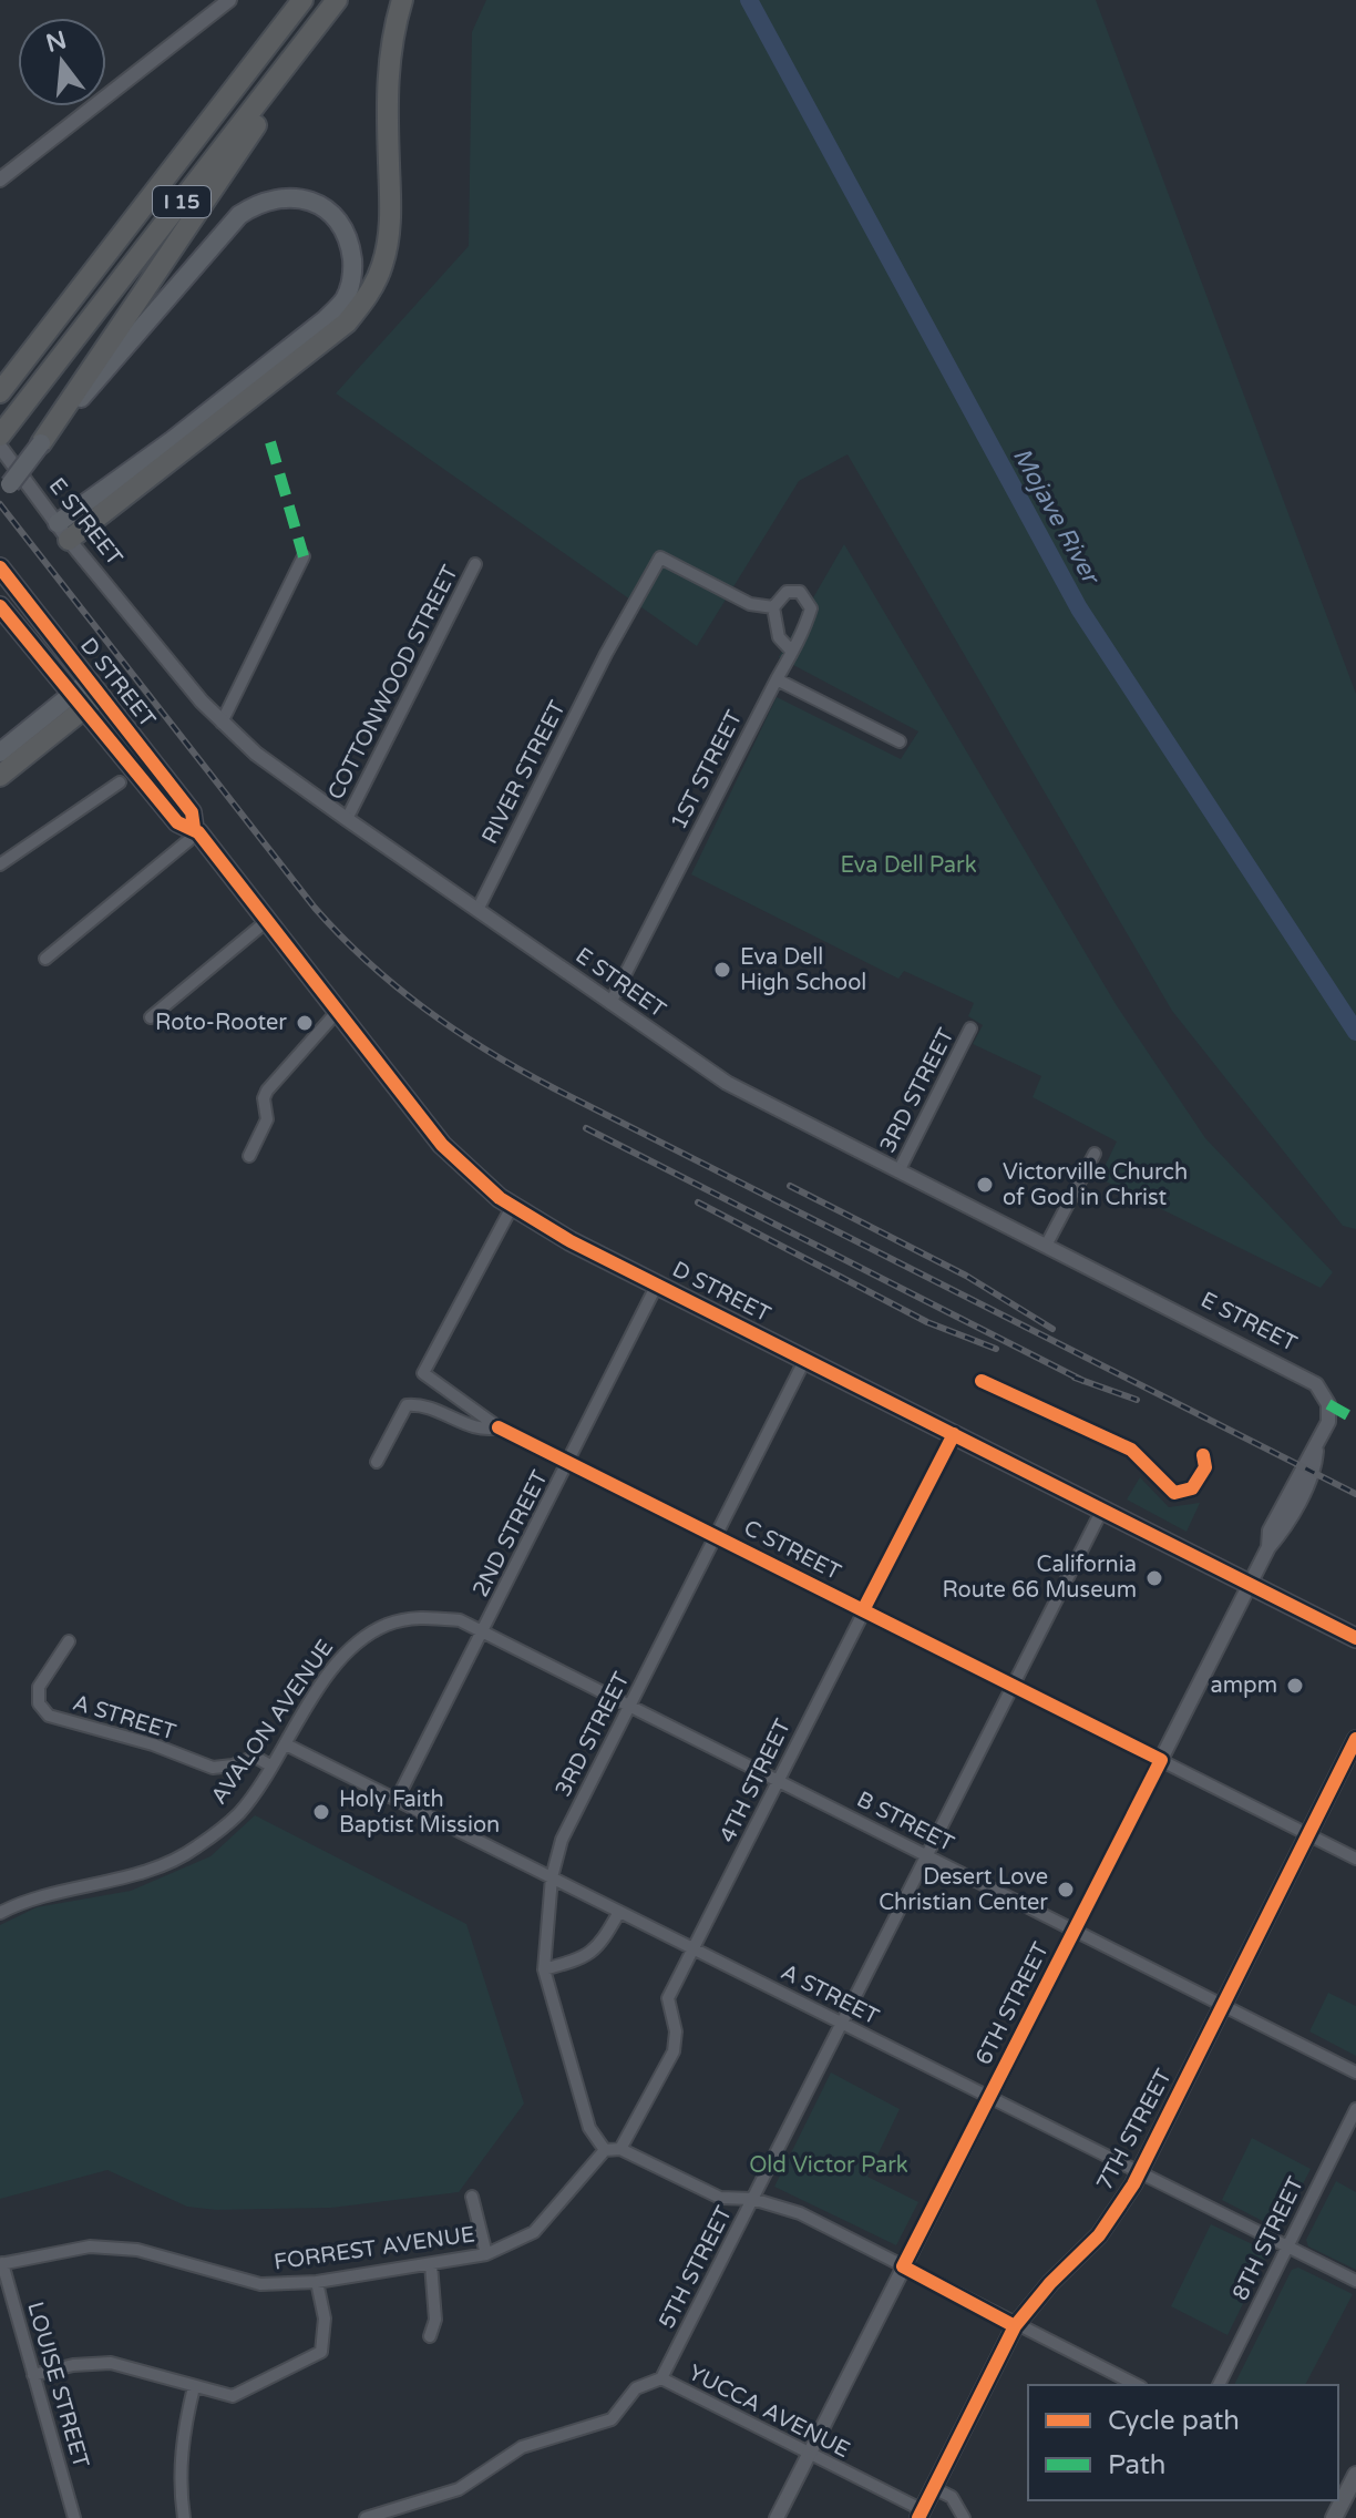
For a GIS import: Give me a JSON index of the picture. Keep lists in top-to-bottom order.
{
  "streets": {
    "highway": ["I 15"],
    "main road": ["D STREET", "7TH STREET"],
    "street": [
      "E STREET",
      "COTTONWOOD STREET",
      "1ST STREET",
      "RIVER STREET",
      "3RD STREET",
      "2ND STREET",
      "C STREET",
      "A STREET",
      "AVALON AVENUE",
      "4TH STREET",
      "B STREET",
      "6TH STREET",
      "8TH STREET",
      "FORREST AVENUE",
      "5TH STREET",
      "LOUISE STREET",
      "YUCCA AVENUE"
    ]
  },
  "crossings": [
    ["E STREET", "COTTONWOOD STREET"],
    ["E STREET", "1ST STREET"],
    ["E STREET", "RIVER STREET"],
    ["E STREET", "3RD STREET"],
    ["E STREET", "6TH STREET"],
    ["D STREET", "3RD STREET"],
    ["D STREET", "2ND STREET"],
    ["D STREET", "4TH STREET"],
    ["D STREET", "6TH STREET"],
    ["D STREET", "5TH STREET"],
    ["1ST STREET", "RIVER STREET"],
    ["3RD STREET", "C STREET"],
    ["3RD STREET", "A STREET"],
    ["3RD STREET", "B STREET"],
    ["3RD STREET", "FORREST AVENUE"],
    ["2ND STREET", "C STREET"],
    ["2ND STREET", "A STREET"],
    ["2ND STREET", "AVALON AVENUE"],
    ["2ND STREET", "B STREET"],
    ["C STREET", "4TH STREET"],
    ["C STREET", "6TH STREET"],
    ["C STREET", "7TH STREET"],
    ["C STREET", "5TH STREET"],
    ["A STREET", "AVALON AVENUE"],
    ["A STREET", "4TH STREET"],
    ["A STREET", "6TH STREET"],
    ["A STREET", "7TH STREET"],
    ["A STREET", "8TH STREET"],
    ["A STREET", "5TH STREET"],
    ["AVALON AVENUE", "B STREET"],
    ["4TH STREET", "B STREET"],
    ["B STREET", "6TH STREET"],
    ["B STREET", "7TH STREET"],
    ["B STREET", "5TH STREET"],
    ["6TH STREET", "YUCCA AVENUE"],
    ["7TH STREET", "YUCCA AVENUE"],
    ["FORREST AVENUE", "LOUISE STREET"],
    ["5TH STREET", "YUCCA AVENUE"]
  ],
  "water": ["Mojave River"],
  "parks": ["Eva Dell Park", "Old Victor Park"],
  "places": [
    "Eva Dell High School",
    "Roto-Rooter",
    "Victorville Church of God in Christ",
    "California Route 66 Museum",
    "ampm",
    "Holy Faith Baptist Mission",
    "Desert Love Christian Center"
  ],
  "legend": ["Cycle path", "Path"],
  "north": "top"
}
